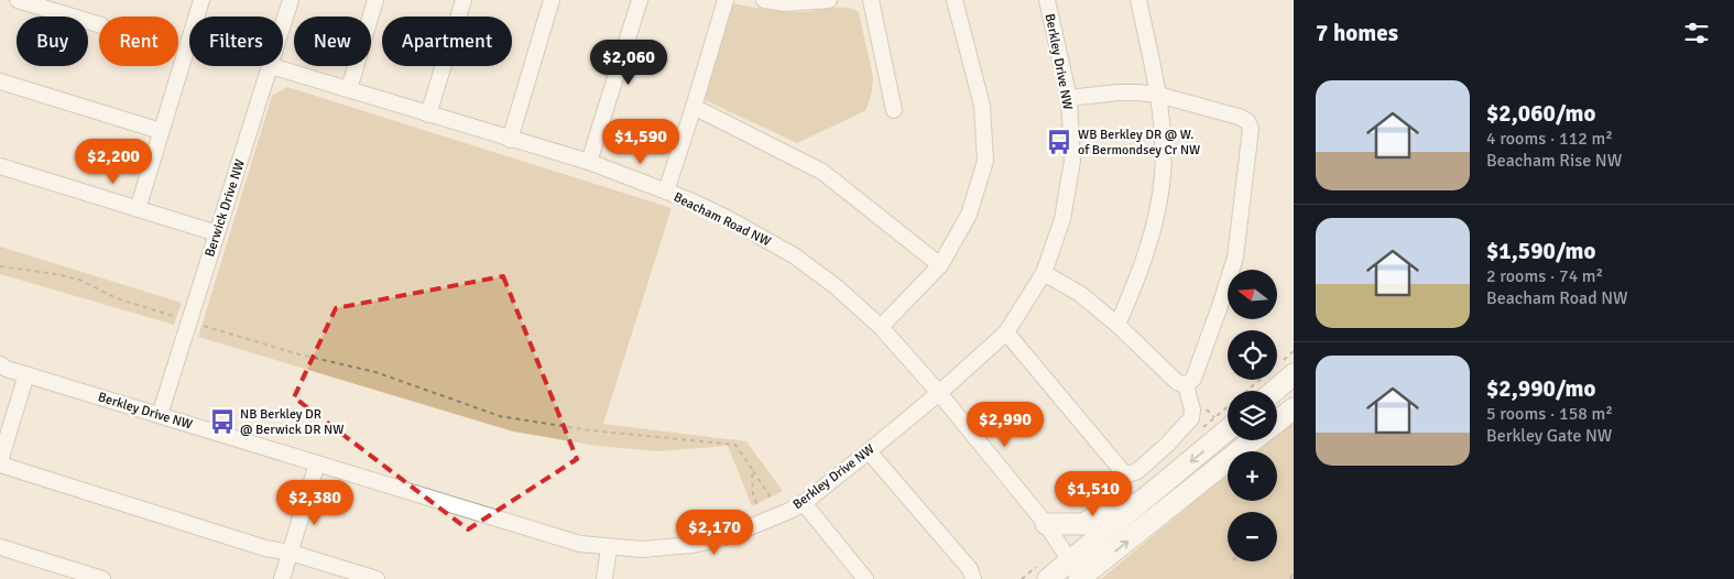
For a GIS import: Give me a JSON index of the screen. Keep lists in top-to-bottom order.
{
  "streets": {
    "street": ["Berkley Drive NW", "Berwick Drive NW", "Beacham Road NW"]
  },
  "crossings": [
    ["Berkley Drive NW", "Berwick Drive NW"],
    ["Berkley Drive NW", "Beacham Road NW"],
    ["Berwick Drive NW", "Beacham Road NW"]
  ],
  "places": {
    "bus stop": ["WB Berkley DR @ W. of Bermondsey Cr NW", "NB Berkley DR @ Berwick DR NW"]
  },
  "north": "left",
  "page": {
    "heading": "7 homes",
    "chip": [
      "Buy",
      "Rent",
      "Filters",
      "New",
      "Apartment"
    ],
    "price": [
      "$2,060",
      "$1,590",
      "$2,200",
      "$2,990",
      "$1,510",
      "$2,380",
      "$2,170"
    ],
    "list": [
      {
        "name": "$2,060/mo",
        "note": "4 rooms · 112 m² · Beacham Rise NW"
      },
      {
        "name": "$1,590/mo",
        "note": "2 rooms · 74 m² · Beacham Road NW"
      },
      {
        "name": "$2,990/mo",
        "note": "5 rooms · 158 m² · Berkley Gate NW"
      }
    ],
    "map_buttons": ["+", "−"]
  }
}
